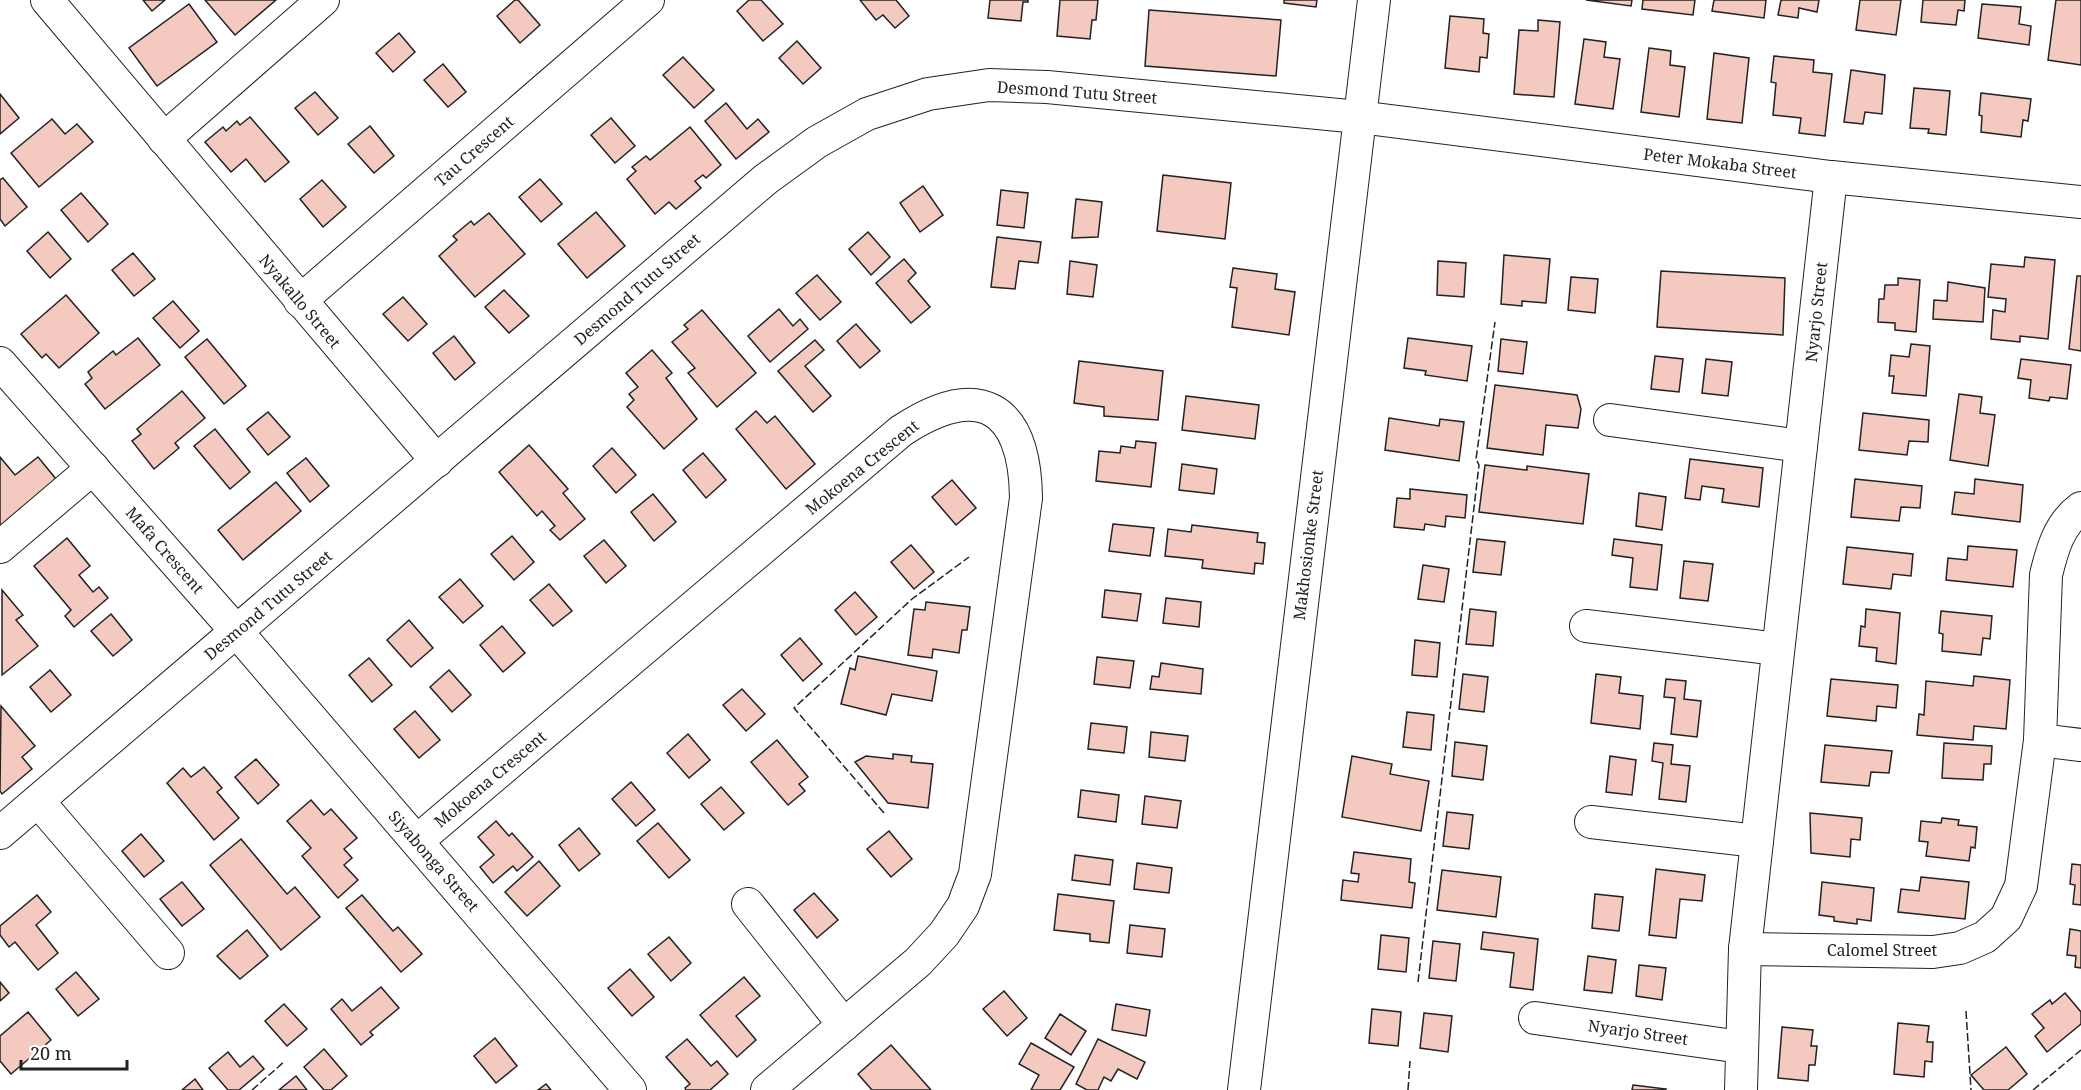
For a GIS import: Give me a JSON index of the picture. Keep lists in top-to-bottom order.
{
  "streets": {
    "street": [
      "Desmond Tutu Street",
      "Tau Crescent",
      "Peter Mokaba Street",
      "Nyakallo Street",
      "Nyarjo Street",
      "Mokoena Crescent",
      "Makhosionke Street",
      "Mafa Crescent",
      "Siyabonga Street",
      "Calomel Street"
    ]
  },
  "crossings": [
    ["Desmond Tutu Street", "Peter Mokaba Street"],
    ["Desmond Tutu Street", "Nyakallo Street"],
    ["Desmond Tutu Street", "Makhosionke Street"],
    ["Desmond Tutu Street", "Mafa Crescent"],
    ["Desmond Tutu Street", "Siyabonga Street"],
    ["Tau Crescent", "Nyakallo Street"],
    ["Peter Mokaba Street", "Nyarjo Street"],
    ["Peter Mokaba Street", "Makhosionke Street"],
    ["Nyarjo Street", "Calomel Street"],
    ["Mokoena Crescent", "Siyabonga Street"],
    ["Mafa Crescent", "Siyabonga Street"]
  ],
  "scale_bar": "20 m"
}
